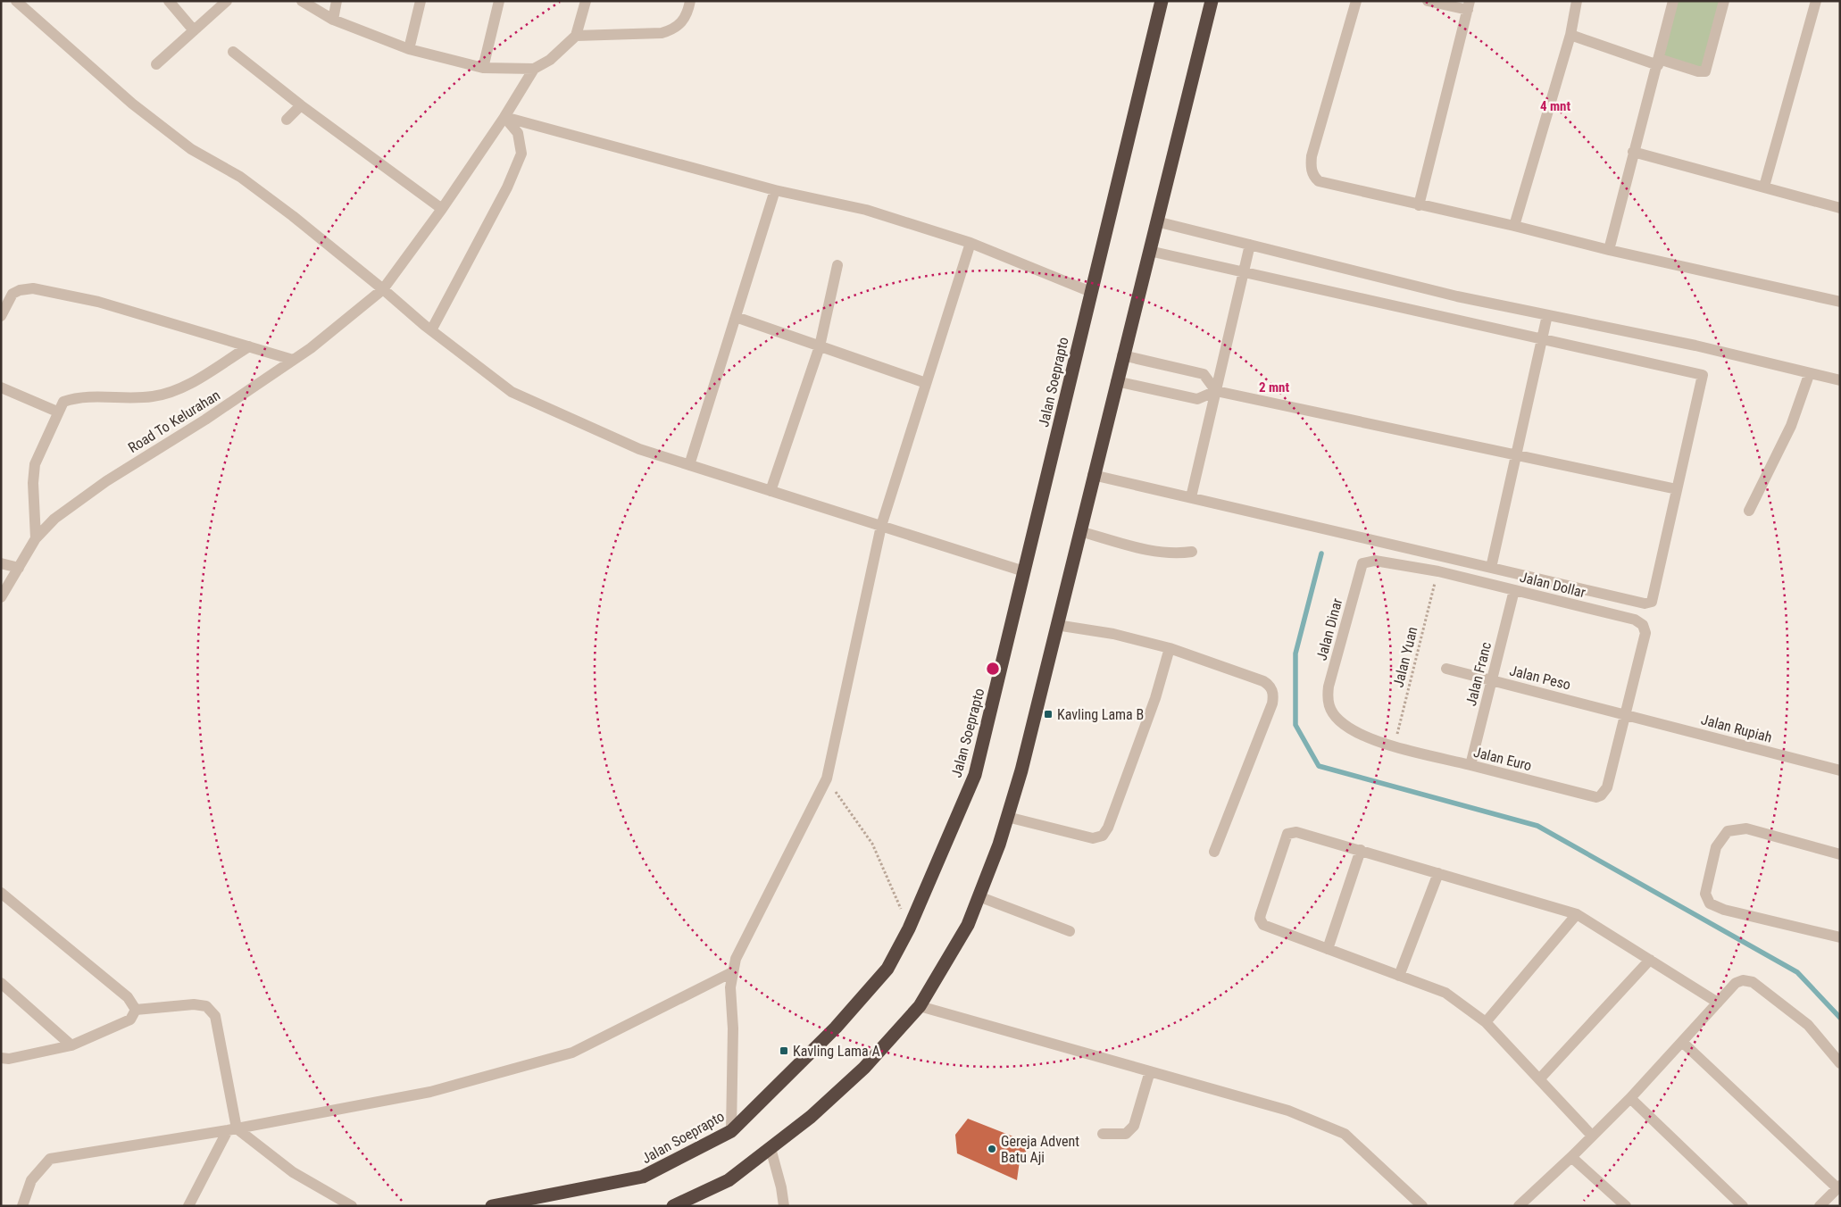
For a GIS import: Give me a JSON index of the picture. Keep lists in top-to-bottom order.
{
  "streets": {
    "highway": ["Jalan Soeprapto"],
    "street": [
      "Road To Kelurahan",
      "Jalan Dollar",
      "Jalan Dinar",
      "Jalan Franc",
      "Jalan Peso",
      "Jalan Rupiah",
      "Jalan Euro"
    ],
    "path": ["Jalan Yuan"]
  },
  "crossings": [
    ["Jalan Dollar", "Jalan Dinar"],
    ["Jalan Dollar", "Jalan Yuan"],
    ["Jalan Dollar", "Jalan Franc"],
    ["Jalan Dollar", "Jalan Peso"],
    ["Jalan Dollar", "Jalan Rupiah"],
    ["Jalan Dollar", "Jalan Euro"],
    ["Jalan Dinar", "Jalan Euro"],
    ["Jalan Yuan", "Jalan Euro"],
    ["Jalan Franc", "Jalan Peso"],
    ["Jalan Franc", "Jalan Euro"],
    ["Jalan Peso", "Jalan Rupiah"],
    ["Jalan Peso", "Jalan Euro"],
    ["Jalan Rupiah", "Jalan Euro"]
  ],
  "places": {
    "transit": ["Kavling Lama B", "Kavling Lama A"],
    "other": ["Gereja Advent Batu Aji"]
  },
  "rings": ["4 mnt", "2 mnt"]
}
